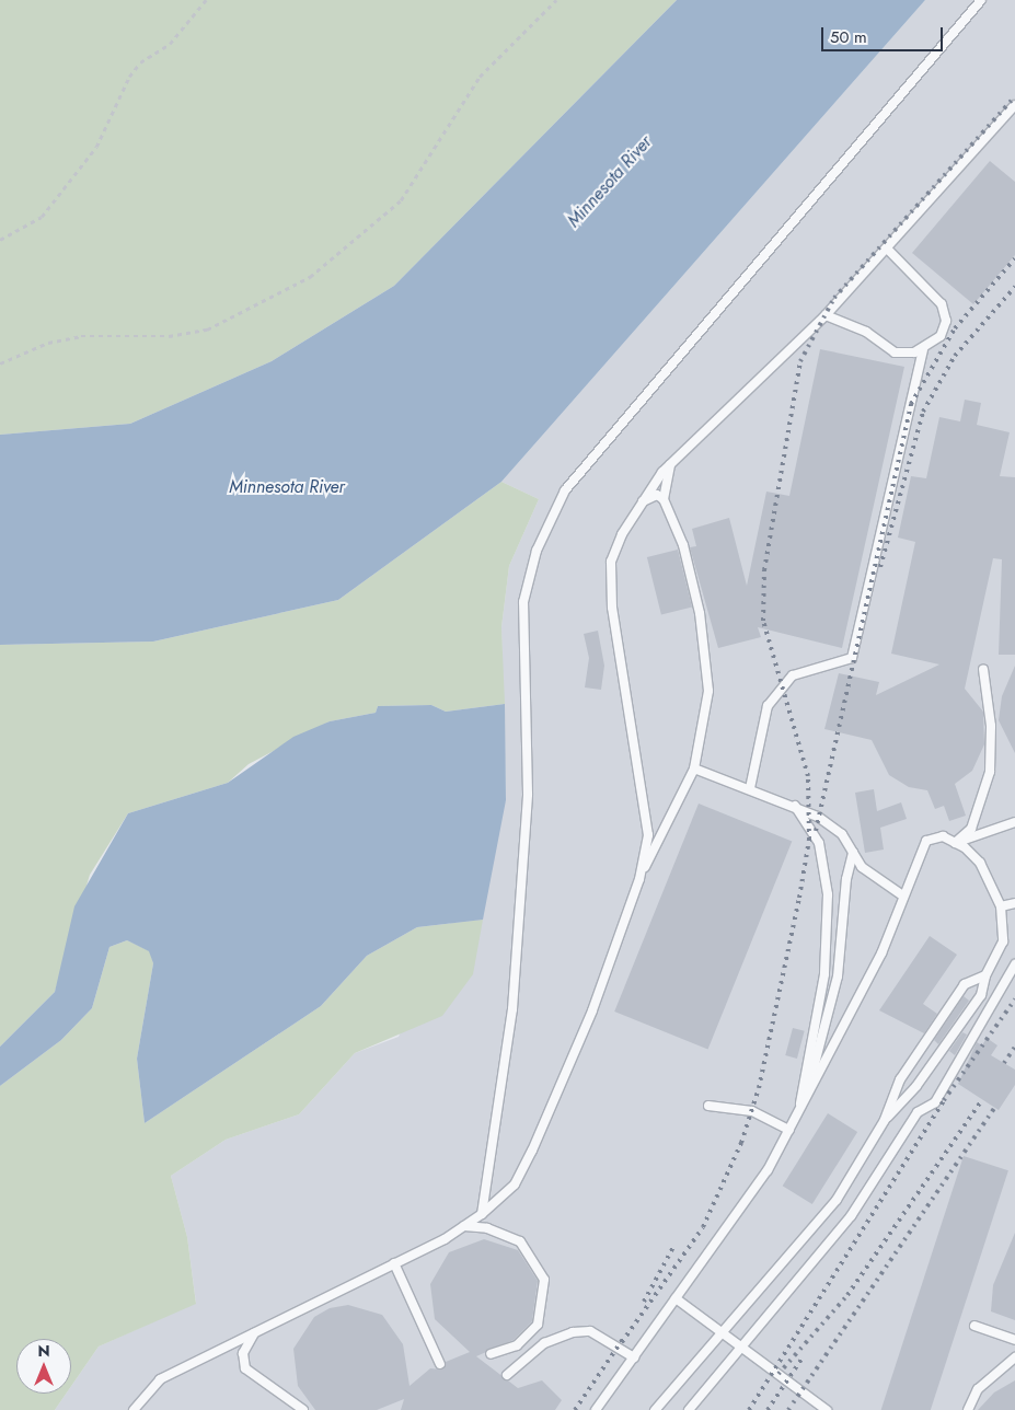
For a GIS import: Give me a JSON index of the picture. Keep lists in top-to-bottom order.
{
  "water": ["Minnesota River"],
  "scale_bar": "50 m",
  "north": "top"
}
